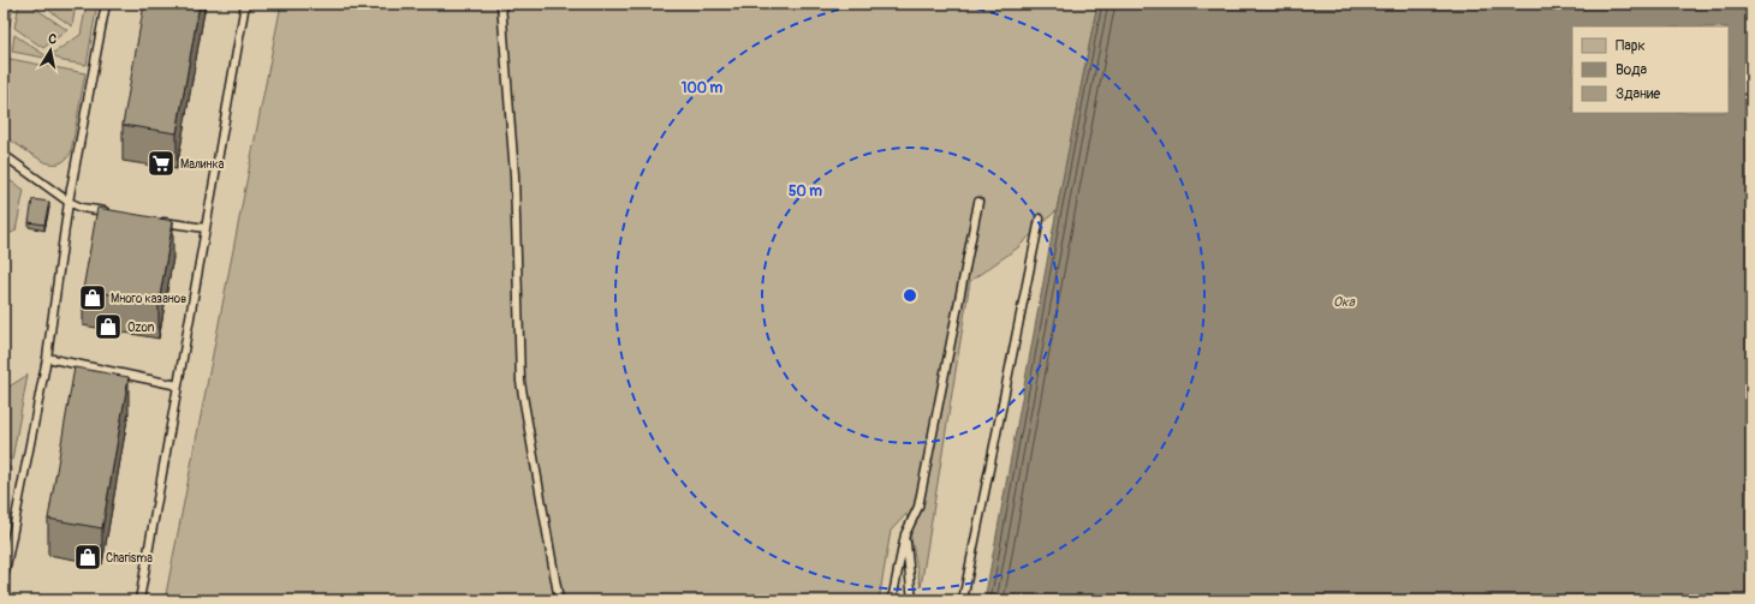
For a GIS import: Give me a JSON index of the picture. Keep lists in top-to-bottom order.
{
  "water": ["Ока"],
  "places": {
    "supermarket": ["Малинка"],
    "shop": ["Много казанов", "Ozon", "Charisma"]
  },
  "legend": ["Парк", "Вода", "Здание"],
  "north": "top",
  "rings": ["100 m", "50 m"]
}
